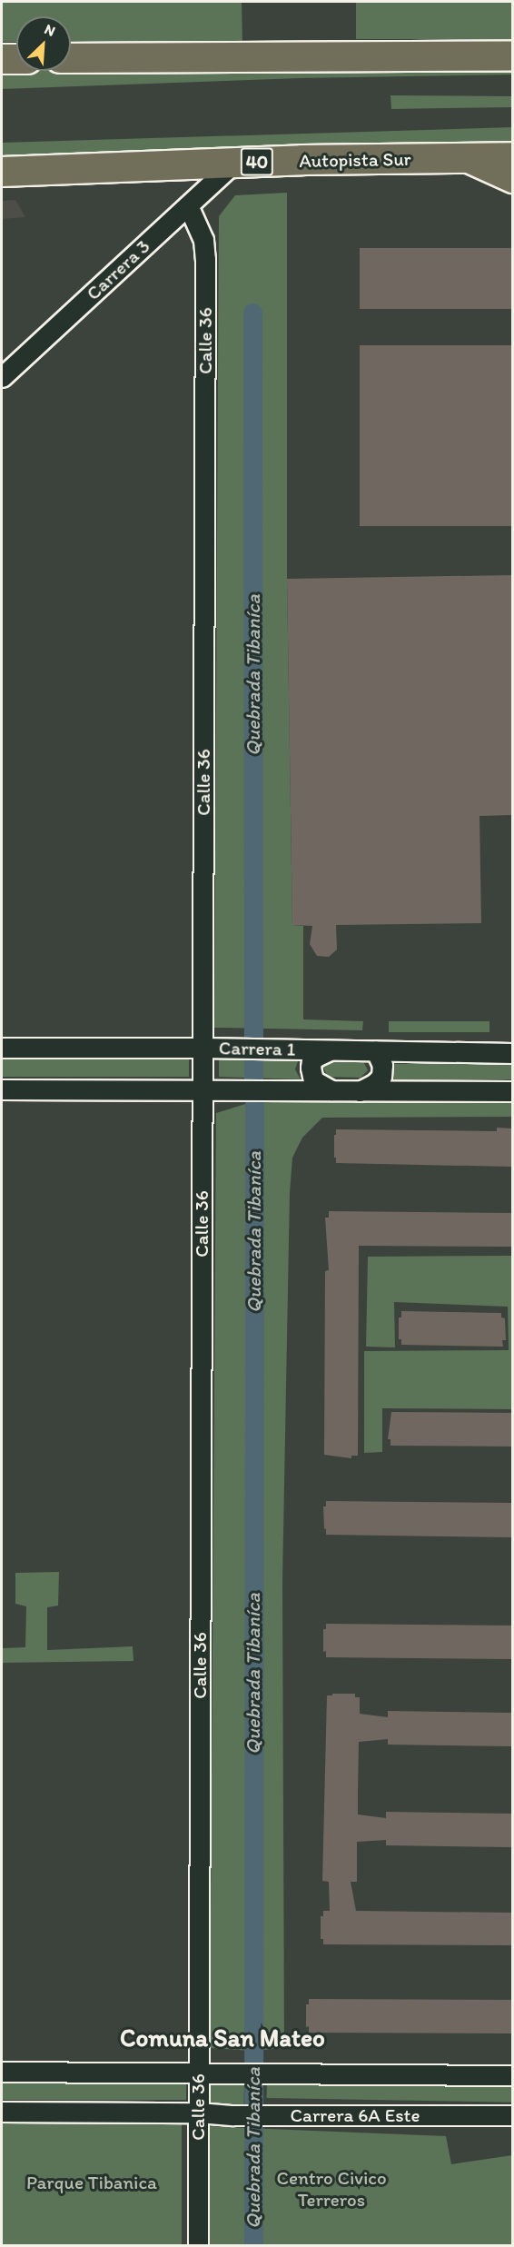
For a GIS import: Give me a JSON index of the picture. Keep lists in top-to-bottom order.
{
  "streets": {
    "highway": ["Autopista Sur", "40"],
    "street": [
      "Carrera 3",
      "Calle 36",
      "Carrera 1",
      "Carrera 6A Este"
    ]
  },
  "crossings": [
    ["Autopista Sur", "Carrera 3"],
    ["Carrera 3", "Calle 36"],
    ["Calle 36", "Carrera 1"],
    ["Calle 36", "Carrera 6A Este"]
  ],
  "districts": ["Comuna San Mateo"],
  "water": ["Quebrada Tibaníca"],
  "parks": ["Centro Civico Terreros", "Parque Tibanica"],
  "north": "top right"
}
